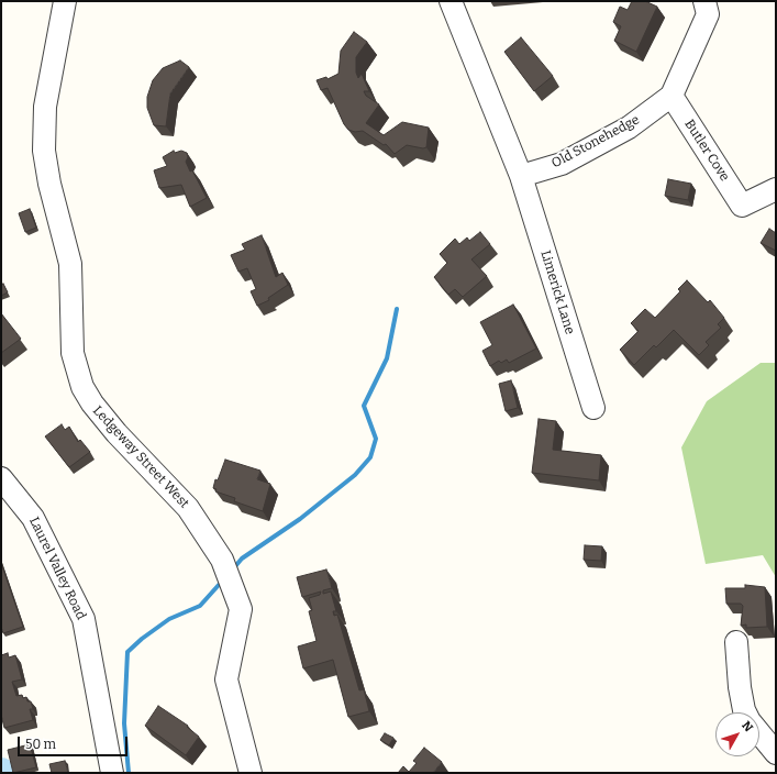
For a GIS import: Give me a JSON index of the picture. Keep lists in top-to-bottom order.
{
  "streets": {
    "street": [
      "Old Stonehedge",
      "Butler Cove",
      "Limerick Lane",
      "Ledgeway Street West",
      "Laurel Valley Road"
    ]
  },
  "crossings": [
    ["Old Stonehedge", "Butler Cove"],
    ["Old Stonehedge", "Limerick Lane"]
  ],
  "scale_bar": "50 m",
  "north": "top right"
}
